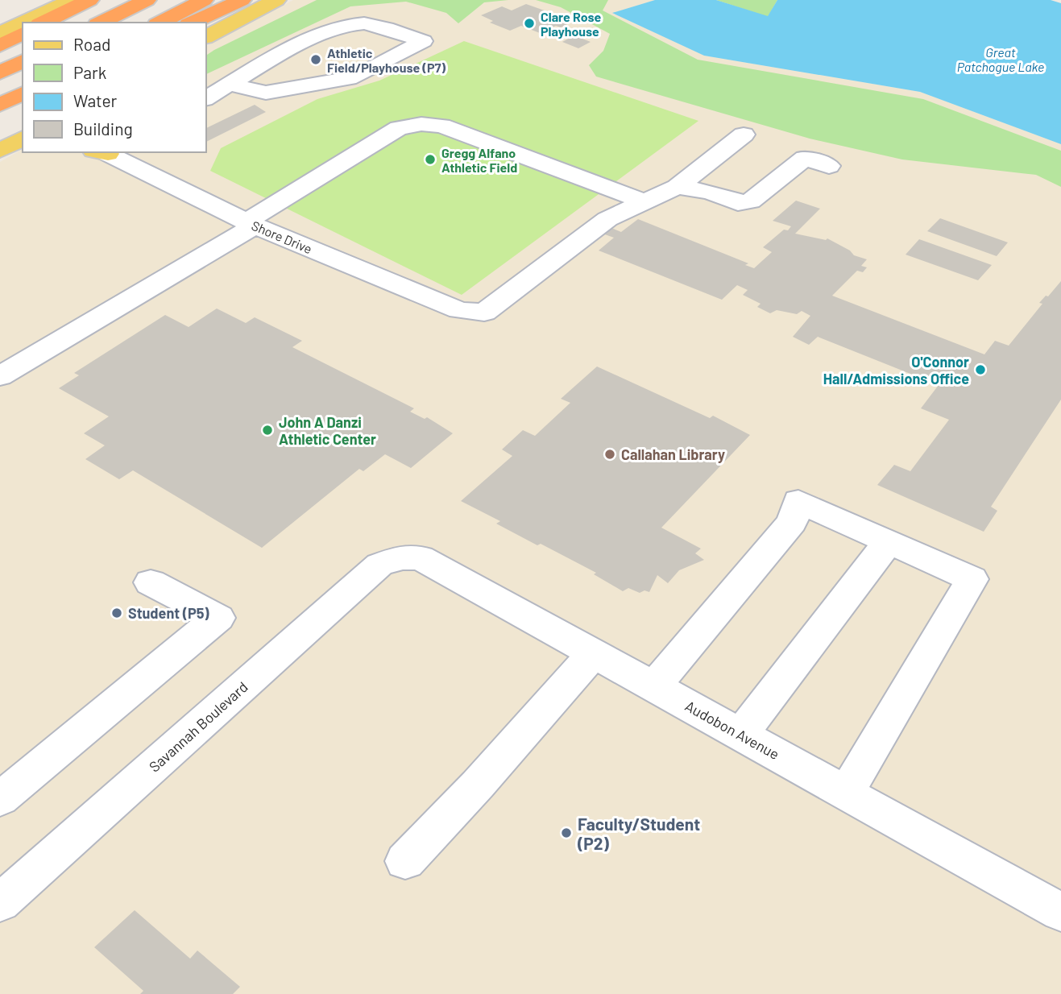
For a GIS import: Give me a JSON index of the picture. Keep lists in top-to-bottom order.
{
  "streets": {
    "street": ["Shore Drive", "Savannah Boulevard", "Audobon Avenue"]
  },
  "crossings": [
    ["Savannah Boulevard", "Audobon Avenue"]
  ],
  "water": ["Great Patchogue Lake"],
  "places": [
    "Clare Rose Playhouse",
    "Athletic Field/Playhouse (P7)",
    "Gregg Alfano Athletic Field",
    "O'Connor Hall/Admissions Office",
    "John A Danzi Athletic Center",
    "Callahan Library",
    "Student (P5)",
    "Faculty/Student (P2)"
  ],
  "legend": [
    "Road",
    "Park",
    "Water",
    "Building"
  ]
}
